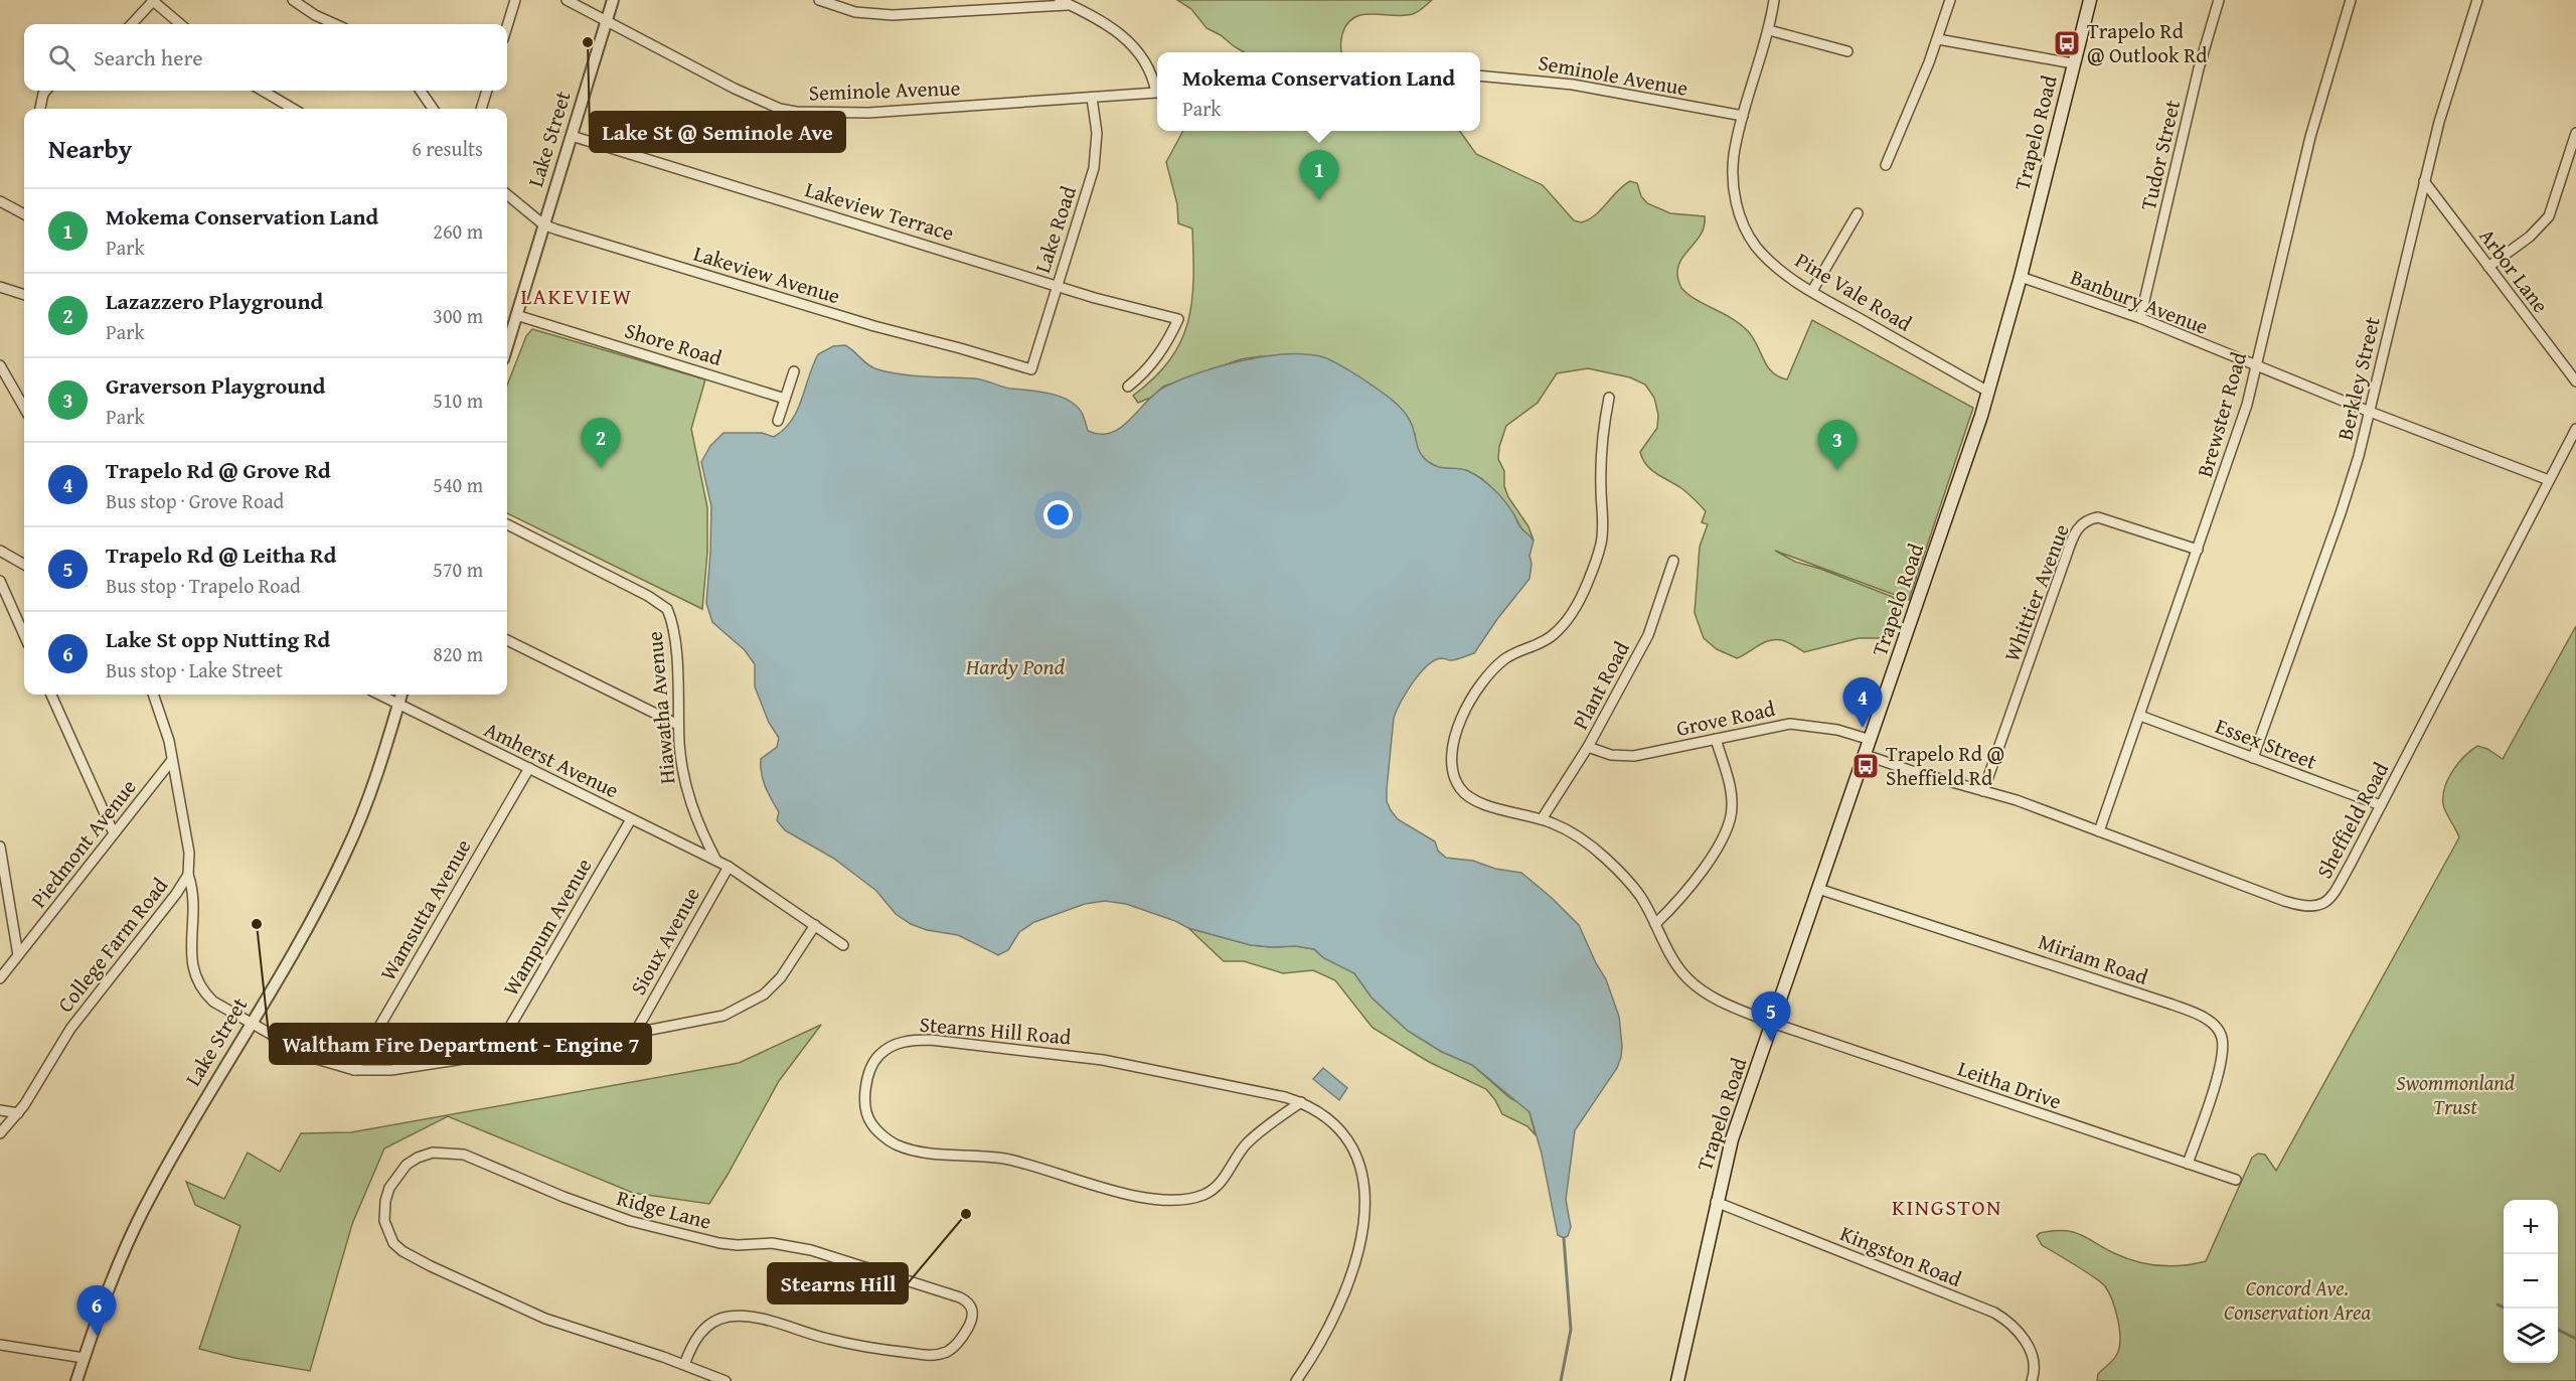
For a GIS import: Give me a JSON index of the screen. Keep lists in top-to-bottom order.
{
  "streets": {
    "main road": ["Trapelo Road"],
    "street": [
      "Seminole Avenue",
      "Lake Street",
      "Tudor Street",
      "Lakeview Terrace",
      "Lake Road",
      "Arbor Lane",
      "Lakeview Avenue",
      "Pine Vale Road",
      "Banbury Avenue",
      "Shore Road",
      "Berkley Street",
      "Brewster Road",
      "Whittier Avenue",
      "Plant Road",
      "Hiawatha Avenue",
      "Grove Road",
      "Essex Street",
      "Amherst Avenue",
      "Sheffield Road",
      "Piedmont Avenue",
      "Wamsutta Avenue",
      "Wampum Avenue",
      "Sioux Avenue",
      "College Farm Road",
      "Miriam Road",
      "Stearns Hill Road",
      "Leitha Drive",
      "Ridge Lane",
      "Kingston Road"
    ]
  },
  "crossings": [
    ["Seminole Avenue", "Lake Street"],
    ["Seminole Avenue", "Lake Road"],
    ["Seminole Avenue", "Pine Vale Road"],
    ["Trapelo Road", "Pine Vale Road"],
    ["Trapelo Road", "Banbury Avenue"],
    ["Trapelo Road", "Grove Road"],
    ["Trapelo Road", "Sheffield Road"],
    ["Trapelo Road", "Miriam Road"],
    ["Trapelo Road", "Leitha Drive"],
    ["Trapelo Road", "Kingston Road"],
    ["Lake Street", "Lakeview Terrace"],
    ["Lake Street", "Lakeview Avenue"],
    ["Lake Street", "Shore Road"],
    ["Lake Street", "Amherst Avenue"],
    ["Tudor Street", "Banbury Avenue"],
    ["Lakeview Terrace", "Lake Road"],
    ["Lake Road", "Lakeview Avenue"],
    ["Arbor Lane", "Berkley Street"],
    ["Banbury Avenue", "Berkley Street"],
    ["Banbury Avenue", "Brewster Road"],
    ["Banbury Avenue", "Sheffield Road"],
    ["Berkley Street", "Essex Street"],
    ["Brewster Road", "Whittier Avenue"],
    ["Brewster Road", "Essex Street"],
    ["Brewster Road", "Sheffield Road"],
    ["Whittier Avenue", "Sheffield Road"],
    ["Plant Road", "Grove Road"],
    ["Plant Road", "Leitha Drive"],
    ["Hiawatha Avenue", "Amherst Avenue"],
    ["Essex Street", "Sheffield Road"],
    ["Amherst Avenue", "Wamsutta Avenue"],
    ["Amherst Avenue", "Wampum Avenue"],
    ["Piedmont Avenue", "College Farm Road"],
    ["Miriam Road", "Leitha Drive"]
  ],
  "districts": ["LAKEVIEW", "KINGSTON"],
  "water": ["Hardy Pond"],
  "parks": ["Swommonland Trust", "Concord Ave. Conservation Area"],
  "places": {
    "other": ["Lake St @ Seminole Ave", "Waltham Fire Department - Engine 7", "Stearns Hill"],
    "bus stop": ["Trapelo Rd @ Outlook Rd", "Trapelo Rd @ Sheffield Rd"]
  },
  "page": {
    "search": "Search here",
    "popup": ["Mokema Conservation Land", "Park"],
    "heading": ["Nearby", "6 results"],
    "pins": [
      "1",
      "2",
      "3",
      "4",
      "5",
      "6"
    ],
    "list": [
      {
        "mark": "1",
        "name": "Mokema Conservation Land",
        "note": "Park",
        "value": "260 m"
      },
      {
        "mark": "2",
        "name": "Lazazzero Playground",
        "note": "Park",
        "value": "300 m"
      },
      {
        "mark": "3",
        "name": "Graverson Playground",
        "note": "Park",
        "value": "510 m"
      },
      {
        "mark": "4",
        "name": "Trapelo Rd @ Grove Rd",
        "note": "Bus stop · Grove Road",
        "value": "540 m"
      },
      {
        "mark": "5",
        "name": "Trapelo Rd @ Leitha Rd",
        "note": "Bus stop · Trapelo Road",
        "value": "570 m"
      },
      {
        "mark": "6",
        "name": "Lake St opp Nutting Rd",
        "note": "Bus stop · Lake Street",
        "value": "820 m"
      }
    ],
    "map_buttons": ["+", "−"]
  }
}
